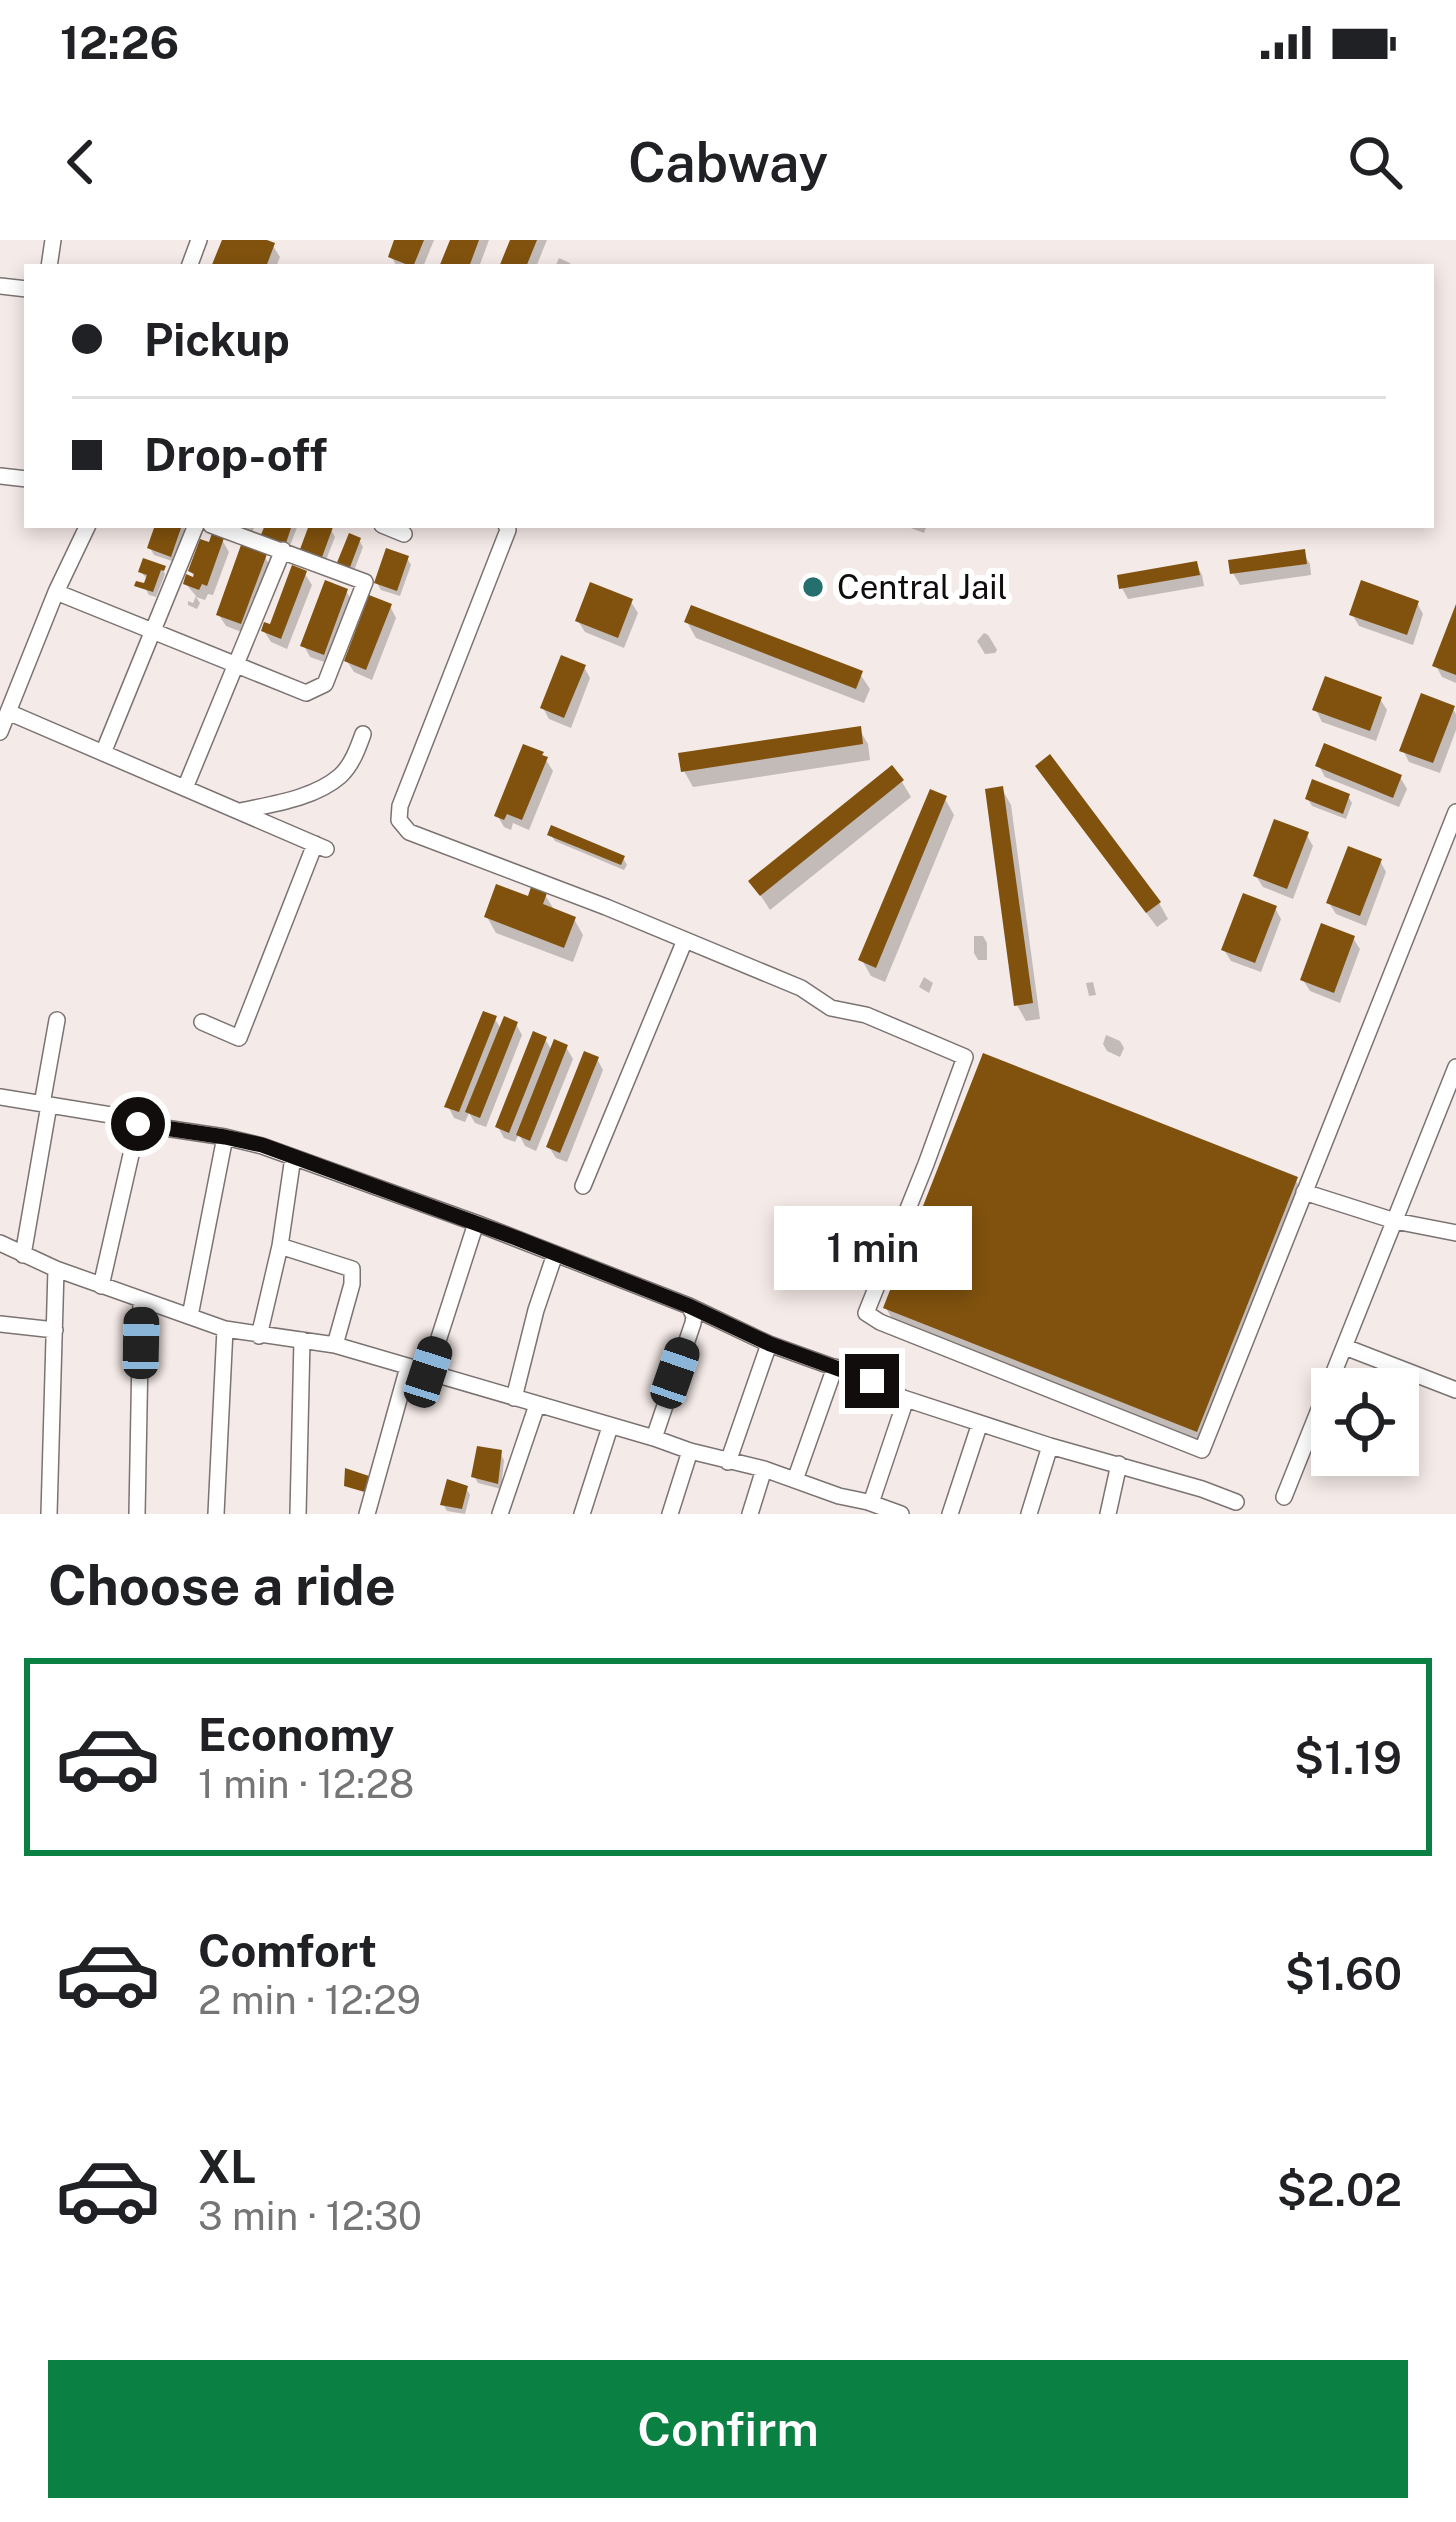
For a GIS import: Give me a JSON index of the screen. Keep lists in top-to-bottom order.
{
  "places": ["Central Jail"],
  "page": {
    "status": "12:26",
    "header": "Cabway",
    "banner": ["Pickup", "Drop-off"],
    "bubble": "1 min",
    "heading": "Choose a ride",
    "list": [
      {
        "name": "Economy",
        "note": "1 min · 12:28",
        "value": "$1.19"
      },
      {
        "name": "Comfort",
        "note": "2 min · 12:29",
        "value": "$1.60"
      },
      {
        "name": "XL",
        "note": "3 min · 12:30",
        "value": "$2.02"
      }
    ],
    "buttons": "Confirm"
  }
}
